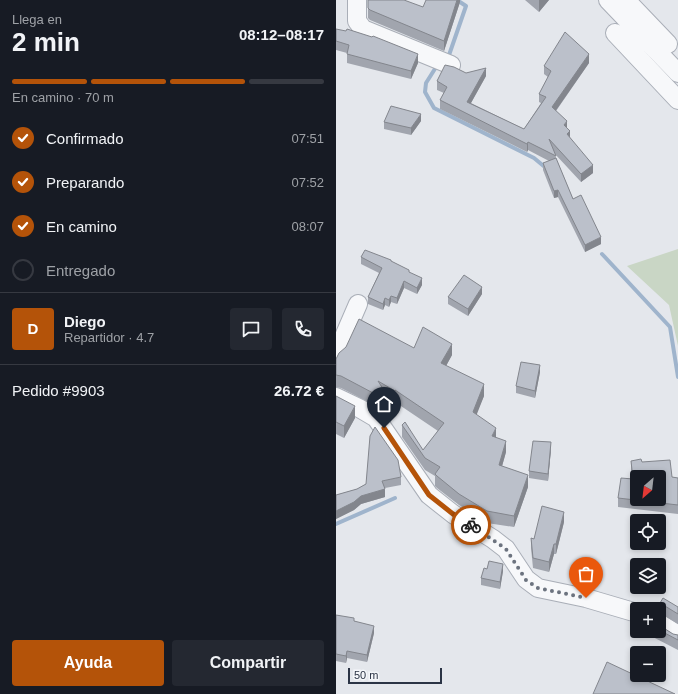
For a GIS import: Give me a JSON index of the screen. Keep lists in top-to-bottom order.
{
  "scale_bar": "50 m",
  "north": "bottom left",
  "page": {
    "heading": ["2 min", "Llega en", "08:12–08:17"],
    "panel": [
      "Diego",
      "Repartidor · 4.7",
      "Pedido #9903",
      "26.72 €"
    ],
    "bar": "En camino · 70 m",
    "list": [
      ["Confirmado", "07:51"],
      ["Preparando", "07:52"],
      ["En camino", "08:07"],
      "Entregado"
    ],
    "round": "D",
    "map_buttons": ["+", "−"],
    "buttons": ["Ayuda", "Compartir"],
    "scale": "50 m"
  }
}
